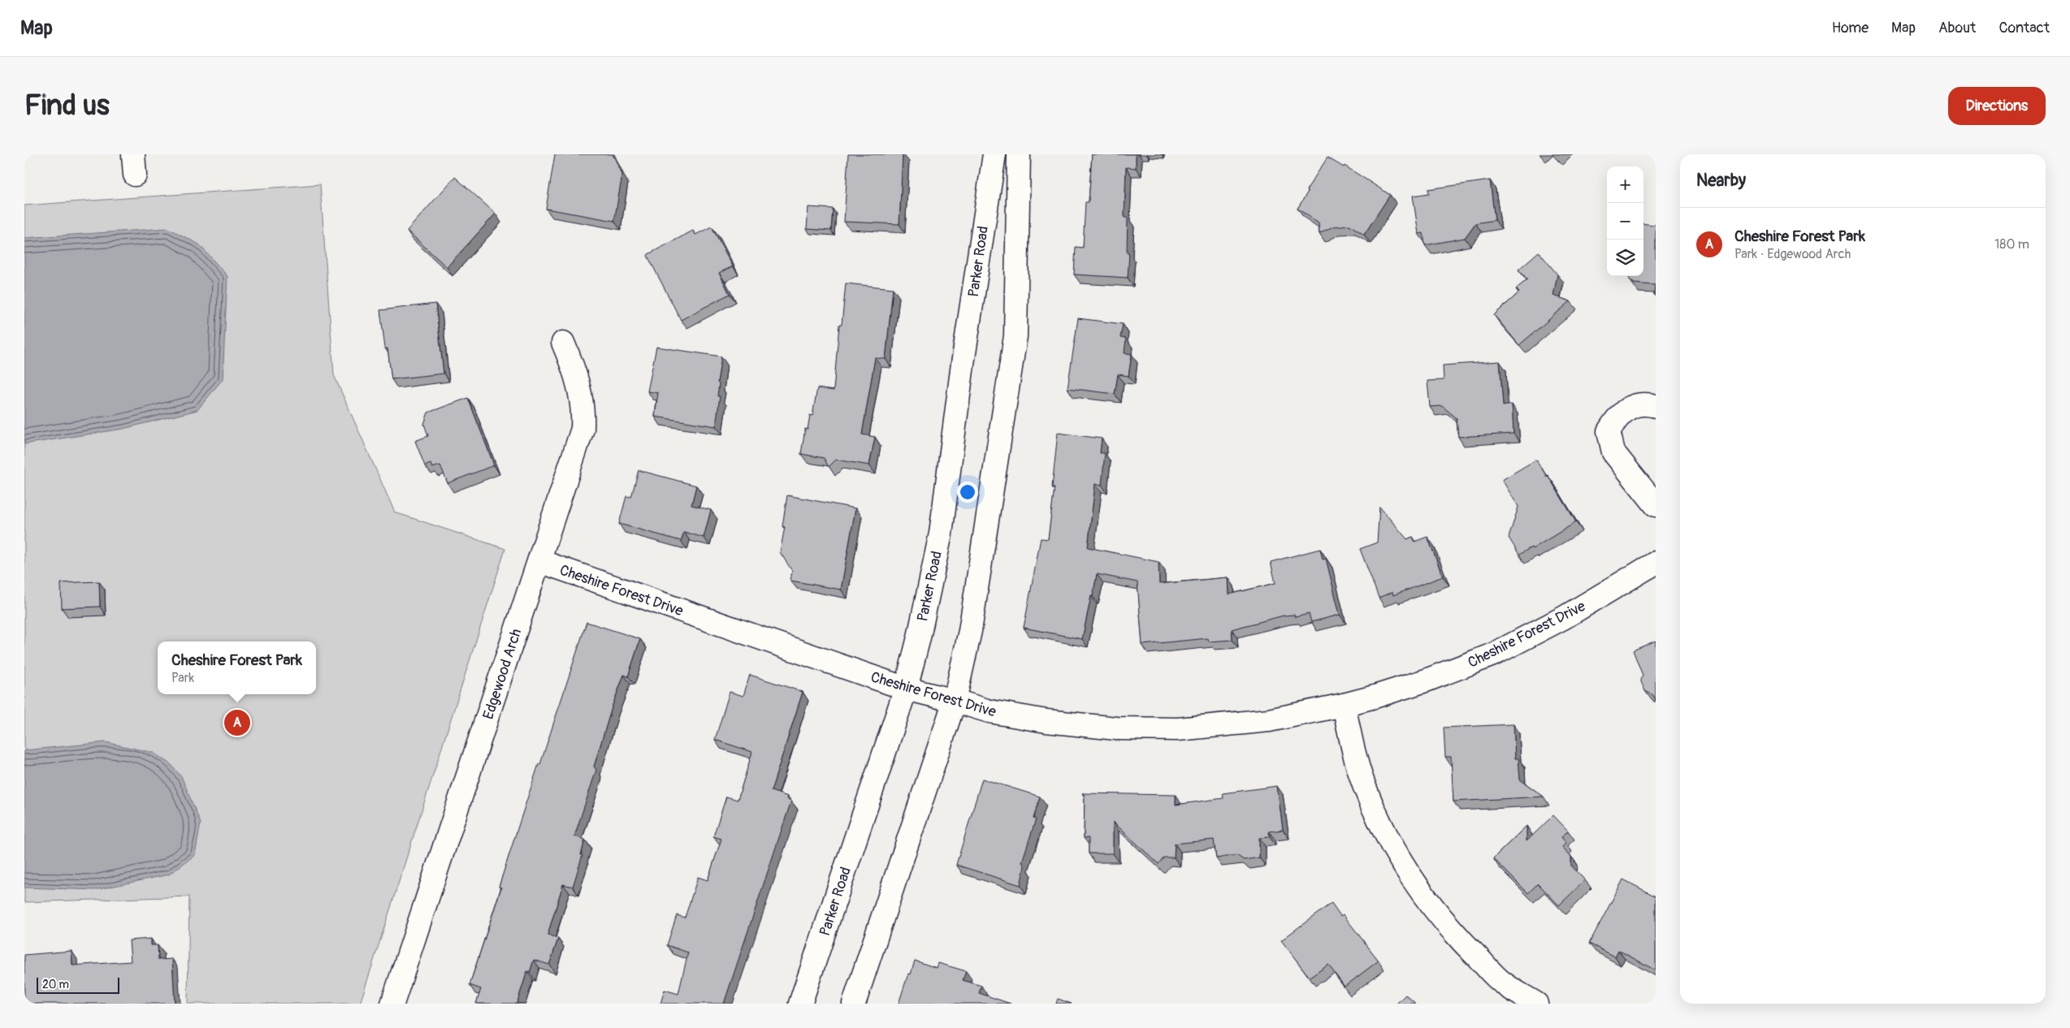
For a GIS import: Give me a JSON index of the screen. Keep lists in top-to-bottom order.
{
  "streets": {
    "street": ["Parker Road", "Cheshire Forest Drive", "Edgewood Arch"]
  },
  "crossings": [
    ["Parker Road", "Cheshire Forest Drive"],
    ["Cheshire Forest Drive", "Edgewood Arch"]
  ],
  "scale_bar": "20 m",
  "page": {
    "header": "Map",
    "nav": [
      "Home",
      "Map",
      "About",
      "Contact"
    ],
    "buttons": "Directions",
    "title": "Find us",
    "heading": "Nearby",
    "map_buttons": ["+", "−"],
    "list": [
      {
        "mark": "A",
        "name": "Cheshire Forest Park",
        "note": "Park · Edgewood Arch",
        "value": "180 m"
      }
    ],
    "popup": ["Cheshire Forest Park", "Park"],
    "pins": "A",
    "scale": "20 m"
  }
}
